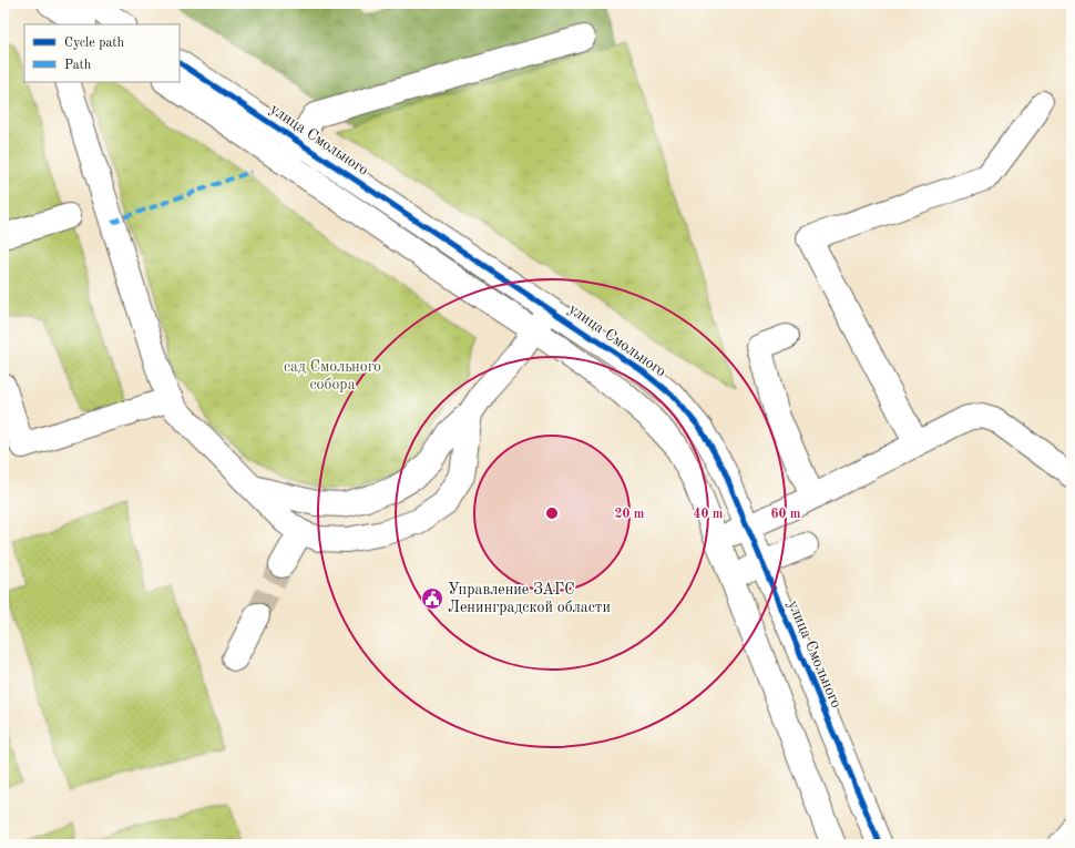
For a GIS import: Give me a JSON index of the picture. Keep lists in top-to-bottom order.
{
  "streets": {
    "street": ["улица Смольного"]
  },
  "parks": ["сад Смольного собора"],
  "places": {
    "public building": ["Управление ЗАГС Ленинградской области"]
  },
  "legend": ["Cycle path", "Path"],
  "rings": ["20 m", "40 m", "60 m"]
}
